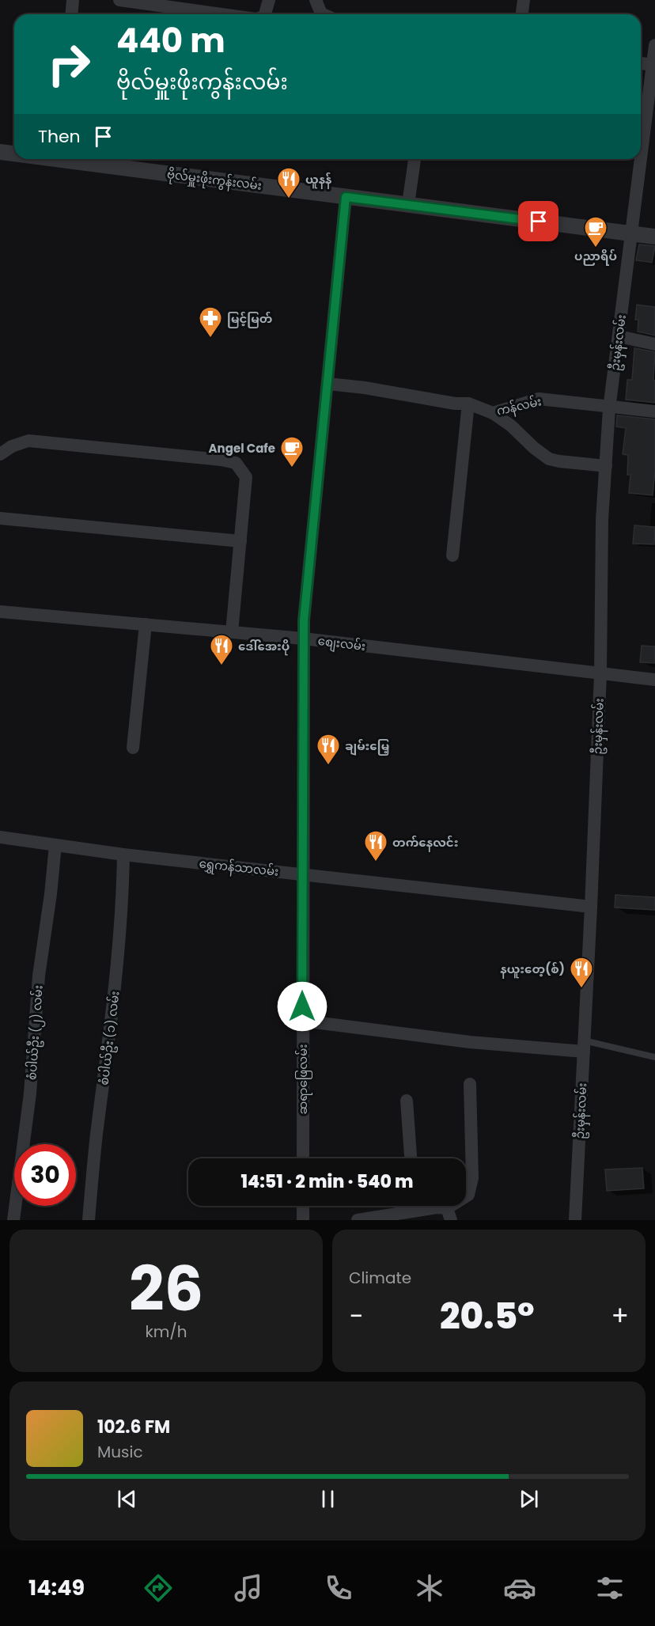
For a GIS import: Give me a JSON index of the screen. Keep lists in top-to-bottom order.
{
  "streets": {
    "street": [
      "ဗိုလ်မှူးဖိုးကွန်းလမ်း",
      "ဦးမှန်းလမ်း",
      "ကန်လမ်း",
      "စျေးလမ်း",
      "‌ရွှေကန်သာလမ်း",
      "စံပါယ်ဦး (၂) လမ်း",
      "စံပါယ်ဦး (၁) လမ်း",
      "ဆရာဖြေလမ်း"
    ]
  },
  "crossings": [
    ["ဗိုလ်မှူးဖိုးကွန်းလမ်း", "ဦးမှန်းလမ်း"],
    ["ဗိုလ်မှူးဖိုးကွန်းလမ်း", "ဆရာဖြေလမ်း"],
    ["ဦးမှန်းလမ်း", "ကန်လမ်း"],
    ["ဦးမှန်းလမ်း", "စျေးလမ်း"],
    ["ဦးမှန်းလမ်း", "‌ရွှေကန်သာလမ်း"],
    ["ကန်လမ်း", "ဆရာဖြေလမ်း"],
    ["စျေးလမ်း", "ဆရာဖြေလမ်း"],
    ["‌ရွှေကန်သာလမ်း", "စံပါယ်ဦး (၂) လမ်း"],
    ["‌ရွှေကန်သာလမ်း", "စံပါယ်ဦး (၁) လမ်း"],
    ["‌ရွှေကန်သာလမ်း", "ဆရာဖြေလမ်း"]
  ],
  "places": {
    "restaurant": [
      "ယူနန်",
      "ဒေါ်အေးပို",
      "ချမ်းမြေ့",
      "တက်နေလင်း",
      "နယူးတေ့(စ်)"
    ],
    "cafe": ["ပညာရိပ်", "Angel Cafe"],
    "pharmacy": ["မြင့်မြတ်"]
  },
  "page": {
    "turn": ["440 m", "ဗိုလ်မှူးဖိုးကွန်းလမ်း"],
    "then": "Then",
    "limit": "30",
    "trip": "14:51 · 2 min · 540 m",
    "tile": [
      ["26", "km/h"],
      "Climate"
    ],
    "heat": ["−", "20.5°", "+"],
    "song": ["102.6 FM", "Music"],
    "tabs": "14:49"
  }
}
